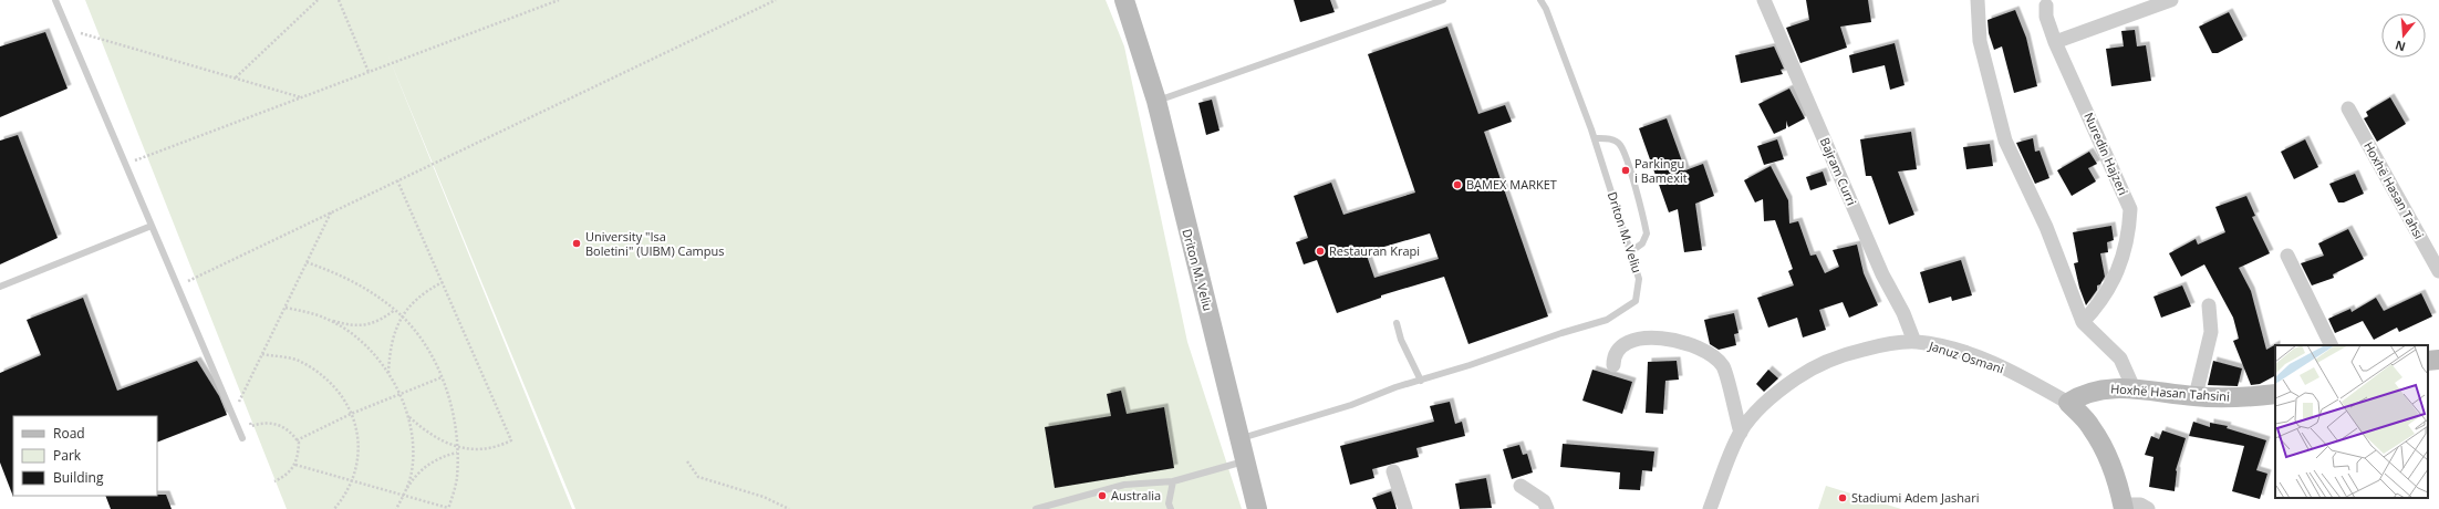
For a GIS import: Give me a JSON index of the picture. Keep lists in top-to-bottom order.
{
  "streets": {
    "street": [
      "Nuredin Hajzeri",
      "Bajram Curri",
      "Hoxhë Hasan Tahsi",
      "Driton M. Veliu",
      "Januz Osmani",
      "Hoxhë Hasan Tahsini"
    ]
  },
  "crossings": [
    ["Bajram Curri", "Januz Osmani"],
    ["Januz Osmani", "Hoxhë Hasan Tahsini"]
  ],
  "places": [
    "Parkingu i Bamexit",
    "BAMEX MARKET",
    "University \"Isa Boletini\" (UIBM) Campus",
    "Restauran Krapi",
    "Australia",
    "Stadiumi Adem Jashari"
  ],
  "legend": ["Road", "Park", "Building"],
  "north": "bottom"
}
